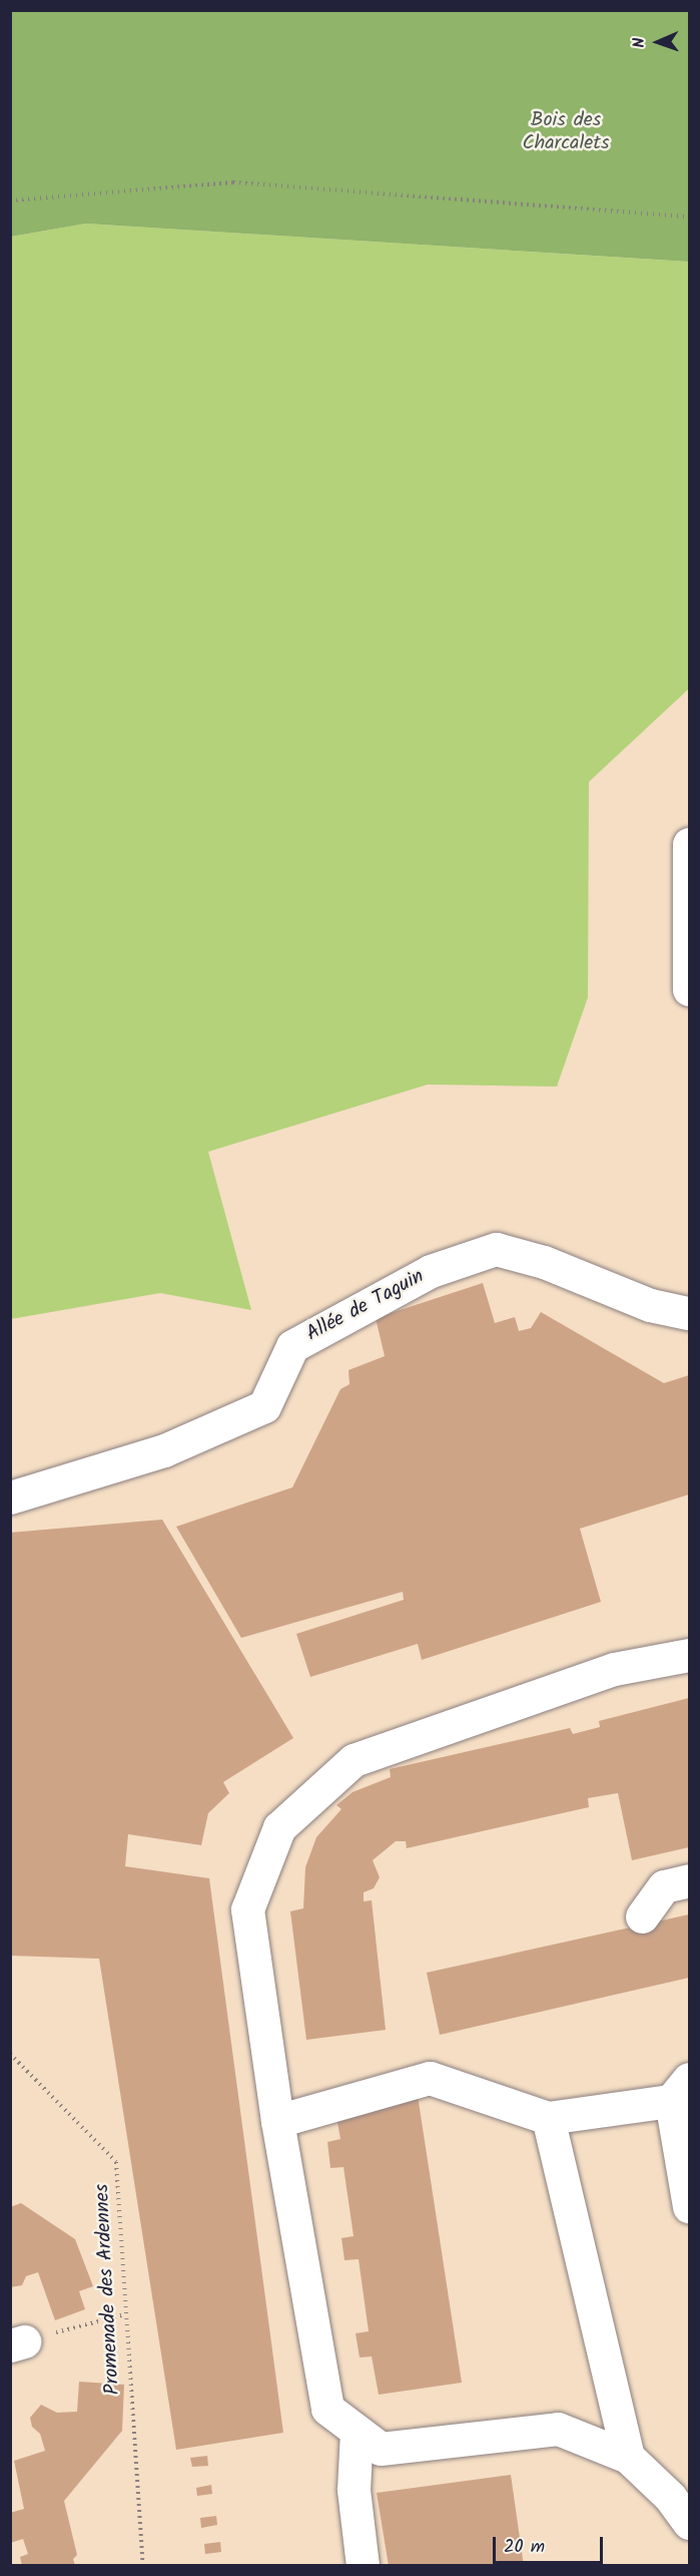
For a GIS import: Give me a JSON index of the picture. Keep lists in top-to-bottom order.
{
  "streets": {
    "street": ["Allée de Taguin"],
    "path": ["Promenade des Ardennes"]
  },
  "parks": ["Bois des Charcalets"],
  "scale_bar": "20 m",
  "north": "left"
}
